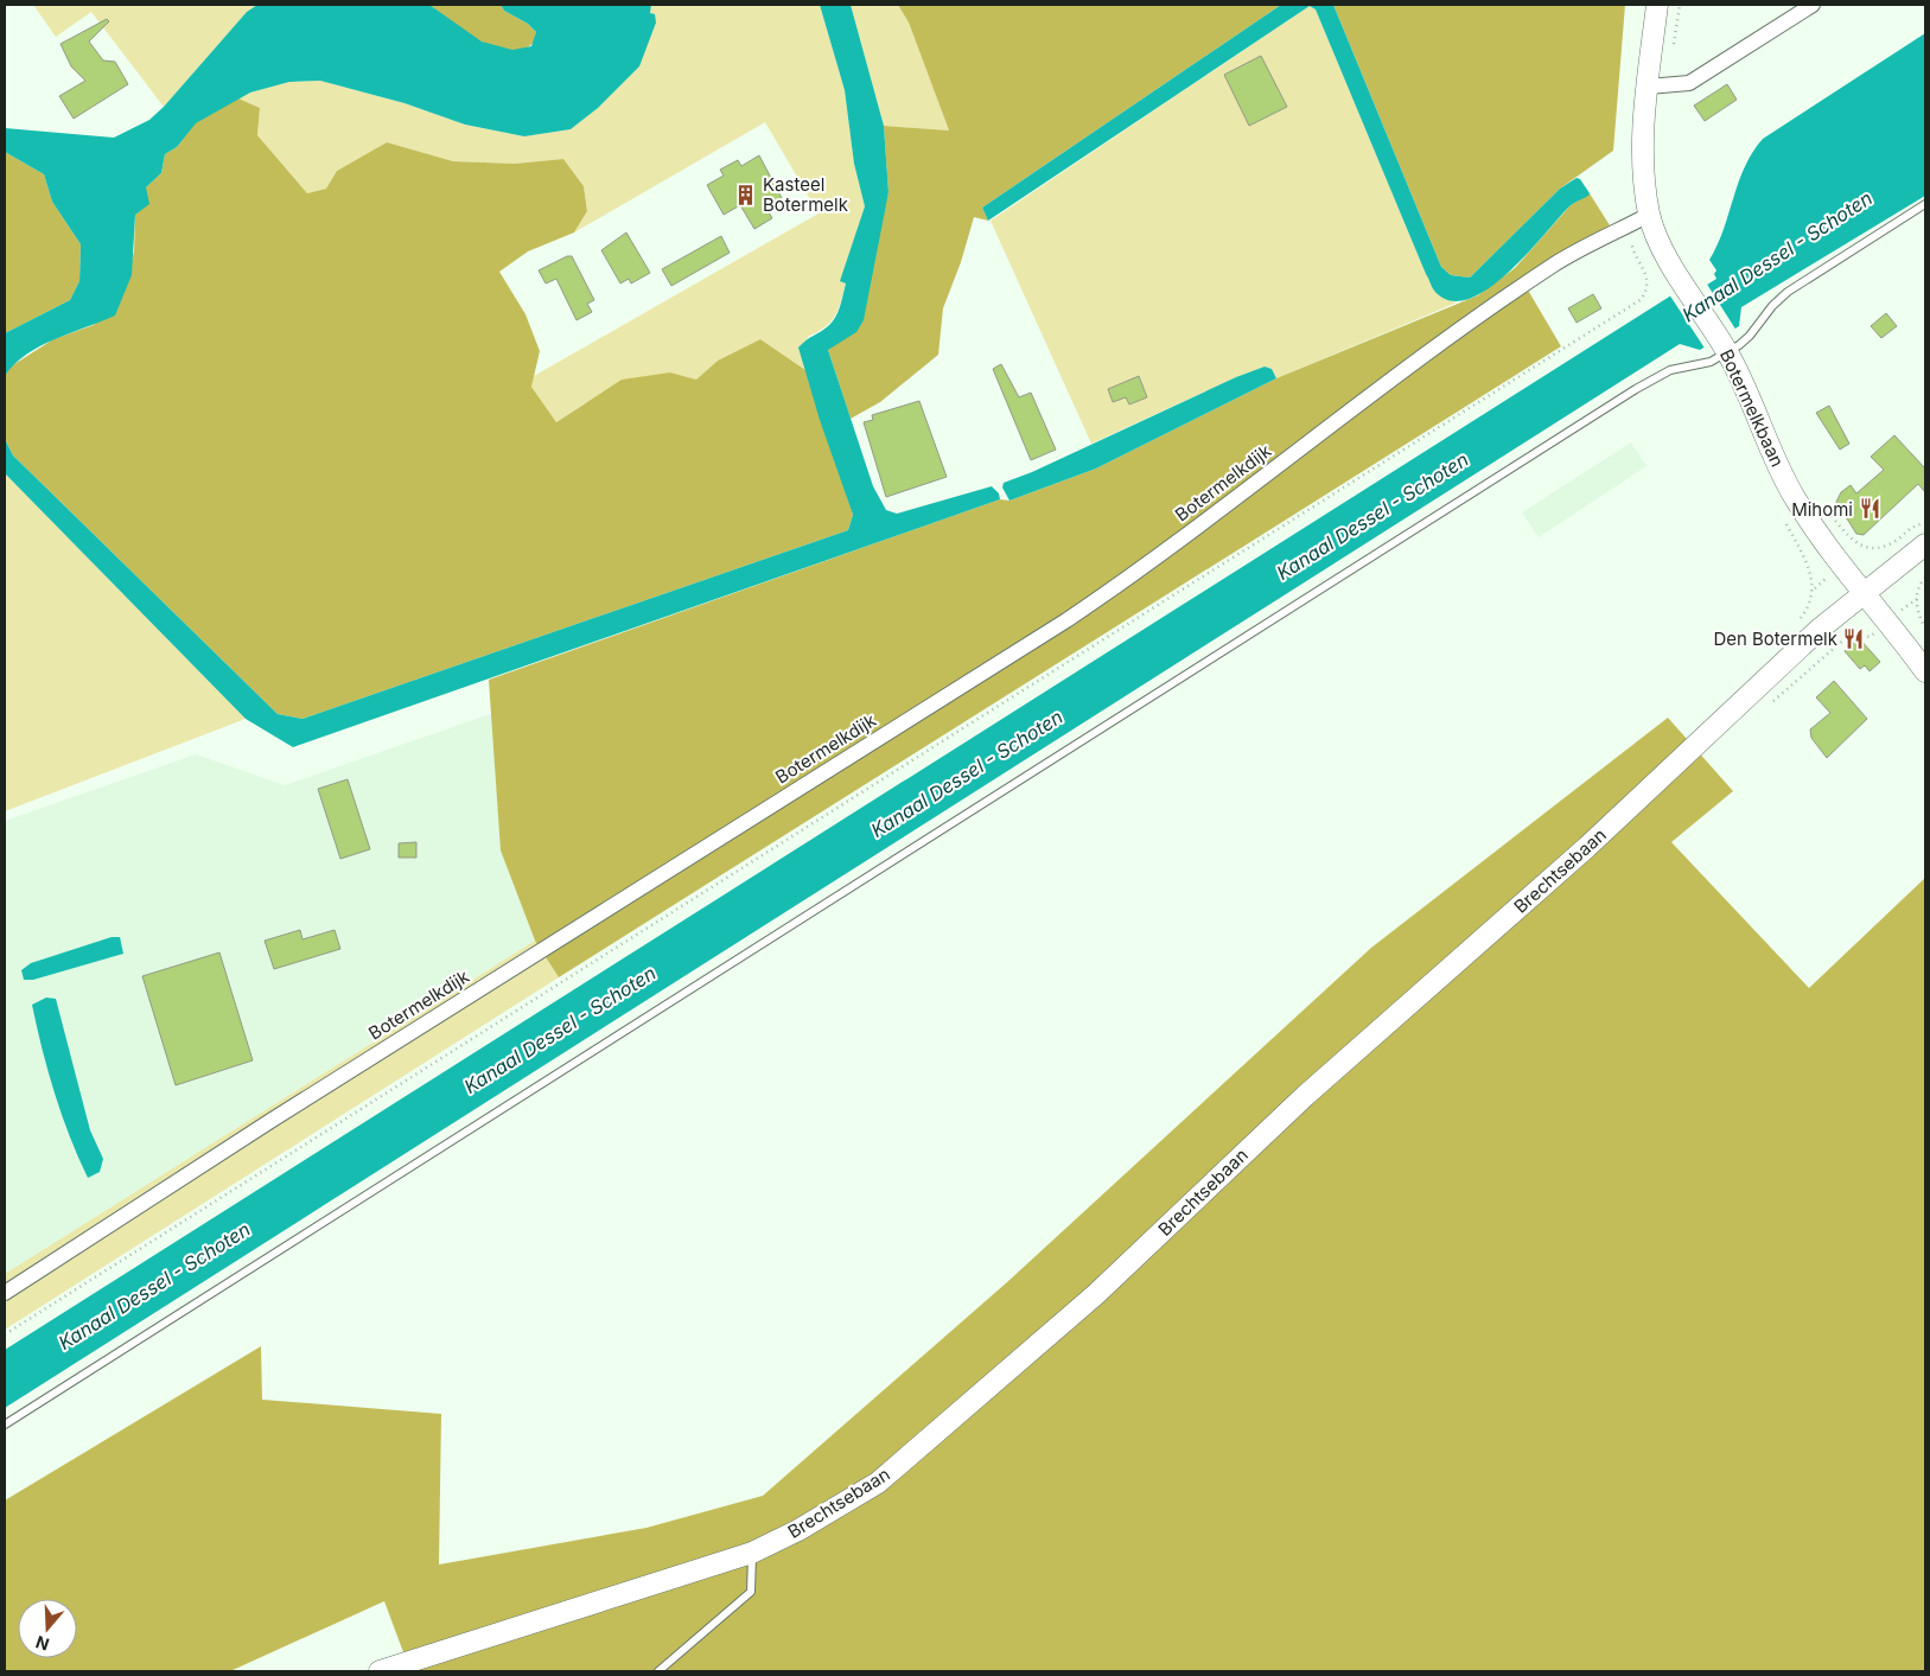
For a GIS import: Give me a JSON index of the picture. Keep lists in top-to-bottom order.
{
  "streets": {
    "main road": ["Botermelkbaan", "Brechtsebaan"],
    "street": ["Botermelkdijk"]
  },
  "crossings": [
    ["Botermelkbaan", "Botermelkdijk"],
    ["Botermelkbaan", "Brechtsebaan"]
  ],
  "water": ["Kanaal Dessel - Schoten"],
  "places": {
    "building": ["Kasteel Botermelk"],
    "restaurant": ["Mihomi", "Den Botermelk"]
  },
  "north": "bottom"
}
